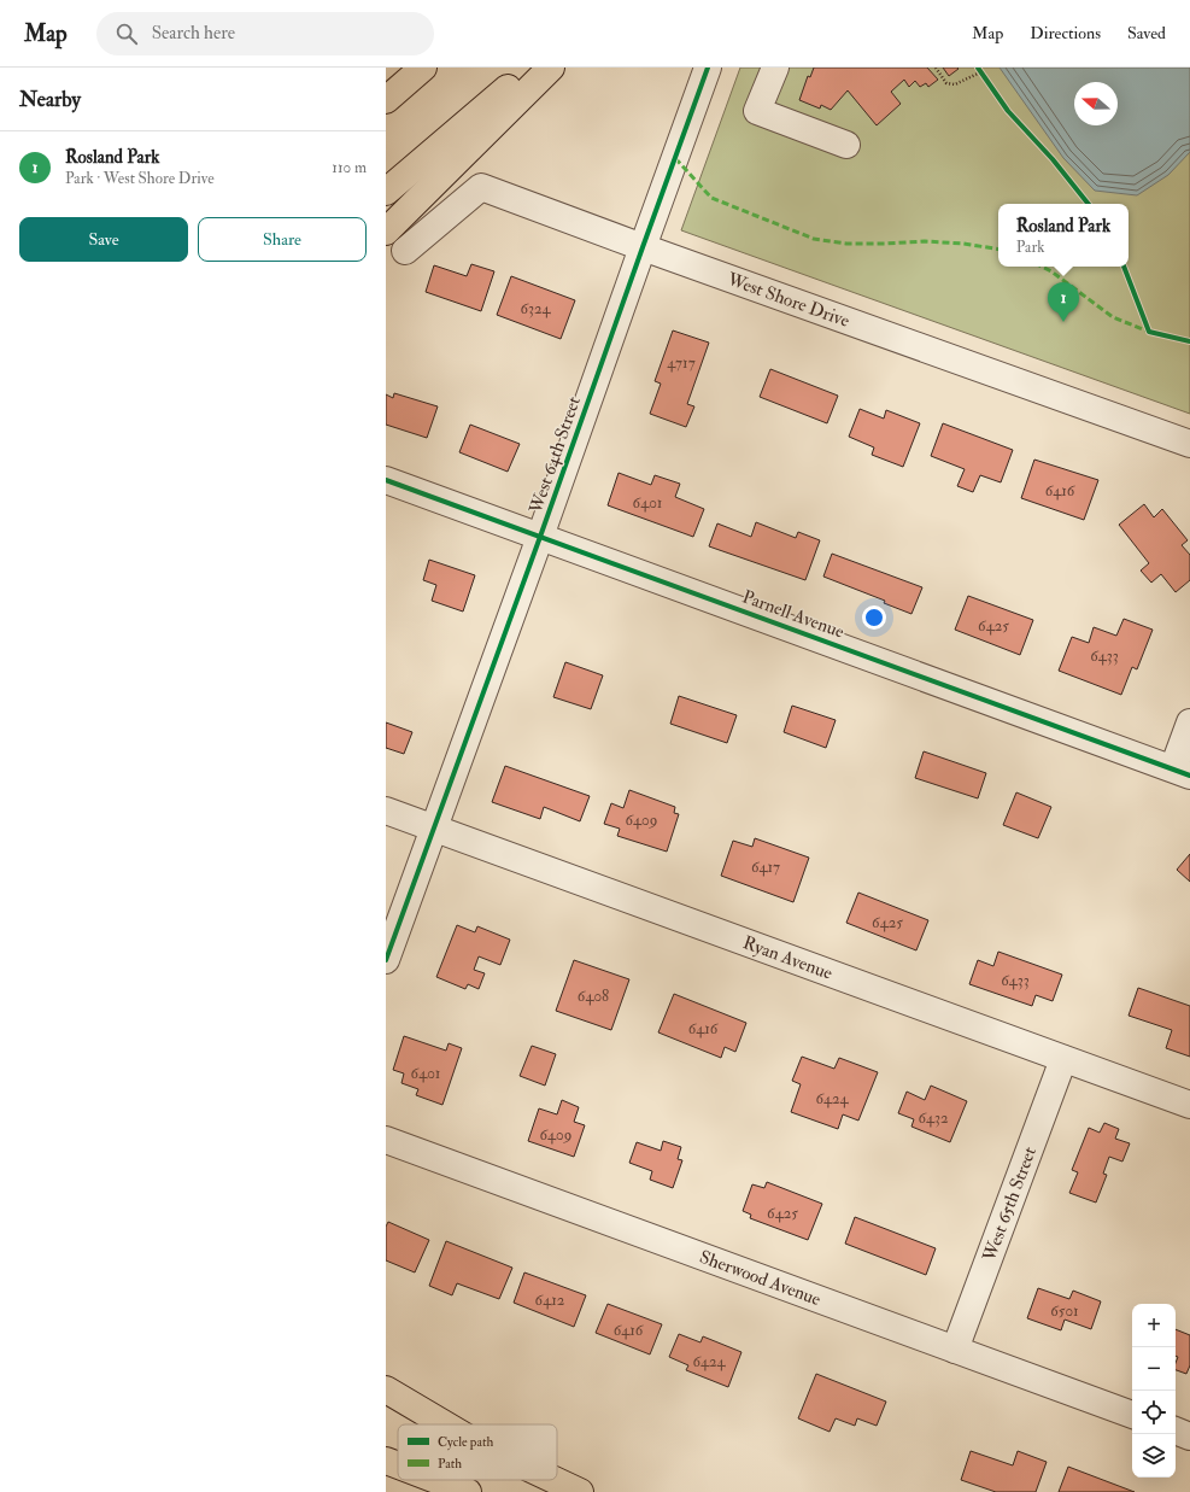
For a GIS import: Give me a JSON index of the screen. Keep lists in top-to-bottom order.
{
  "streets": {
    "street": [
      "West Shore Drive",
      "West 64th Street",
      "Parnell Avenue",
      "Ryan Avenue",
      "West 65th Street",
      "Sherwood Avenue"
    ]
  },
  "crossings": [
    ["West Shore Drive", "West 64th Street"],
    ["West 64th Street", "Parnell Avenue"],
    ["West 64th Street", "Ryan Avenue"],
    ["Ryan Avenue", "West 65th Street"],
    ["West 65th Street", "Sherwood Avenue"]
  ],
  "house_numbers": [
    "6324",
    "4717",
    "6416",
    "6401",
    "6425",
    "6433",
    "6409",
    "6417",
    "6425",
    "6433",
    "6408",
    "6416",
    "6401",
    "6424",
    "6432",
    "6409",
    "6425",
    "6412",
    "6501",
    "6416",
    "6424"
  ],
  "legend": ["Cycle path", "Path"],
  "north": "left",
  "page": {
    "header": "Map",
    "search": "Search here",
    "nav": ["Map", "Directions", "Saved"],
    "heading": "Nearby",
    "list": [
      {
        "mark": "1",
        "name": "Rosland Park",
        "note": "Park · West Shore Drive",
        "value": "110 m"
      }
    ],
    "buttons": ["Save", "Share"],
    "popup": ["Rosland Park", "Park"],
    "pins": "1",
    "map_buttons": ["+", "−"]
  }
}
